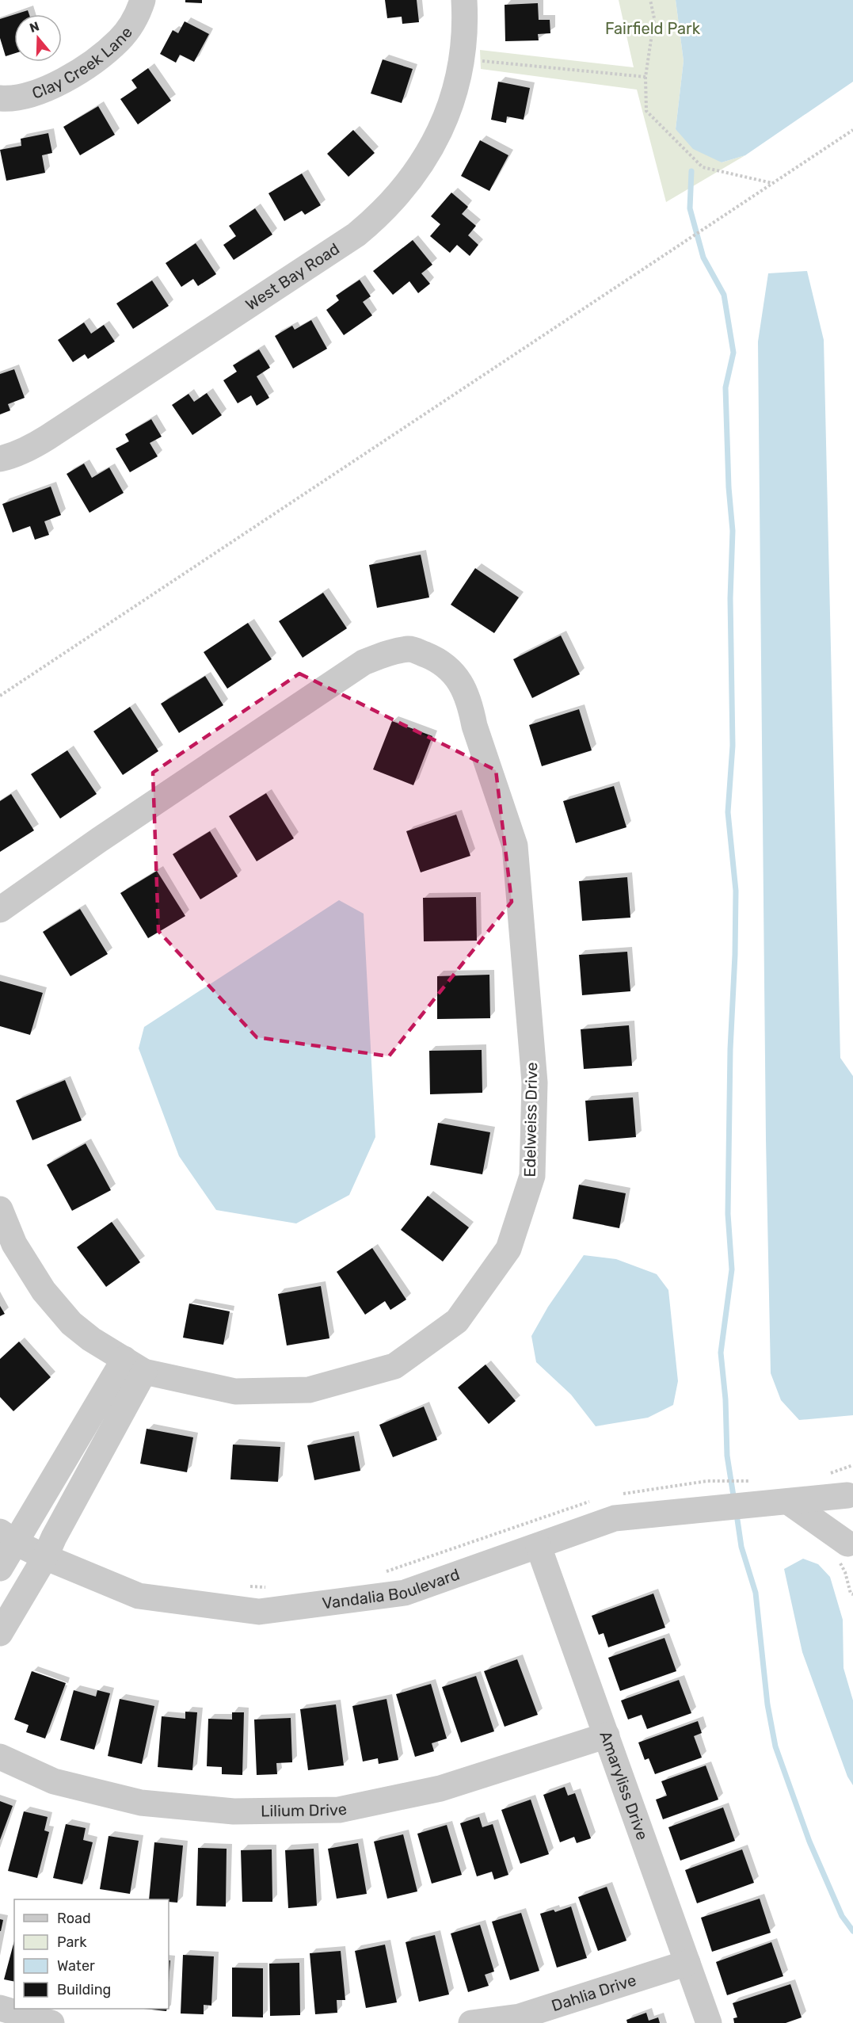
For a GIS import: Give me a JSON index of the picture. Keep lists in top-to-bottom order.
{
  "streets": {
    "street": [
      "Clay Creek Lane",
      "West Bay Road",
      "Edelweiss Drive",
      "Vandalia Boulevard",
      "Amaryliss Drive",
      "Lilium Drive",
      "Dahlia Drive"
    ]
  },
  "crossings": [
    ["Vandalia Boulevard", "Amaryliss Drive"],
    ["Amaryliss Drive", "Lilium Drive"],
    ["Amaryliss Drive", "Dahlia Drive"]
  ],
  "parks": ["Fairfield Park"],
  "legend": [
    "Road",
    "Park",
    "Water",
    "Building"
  ],
  "north": "top"
}
